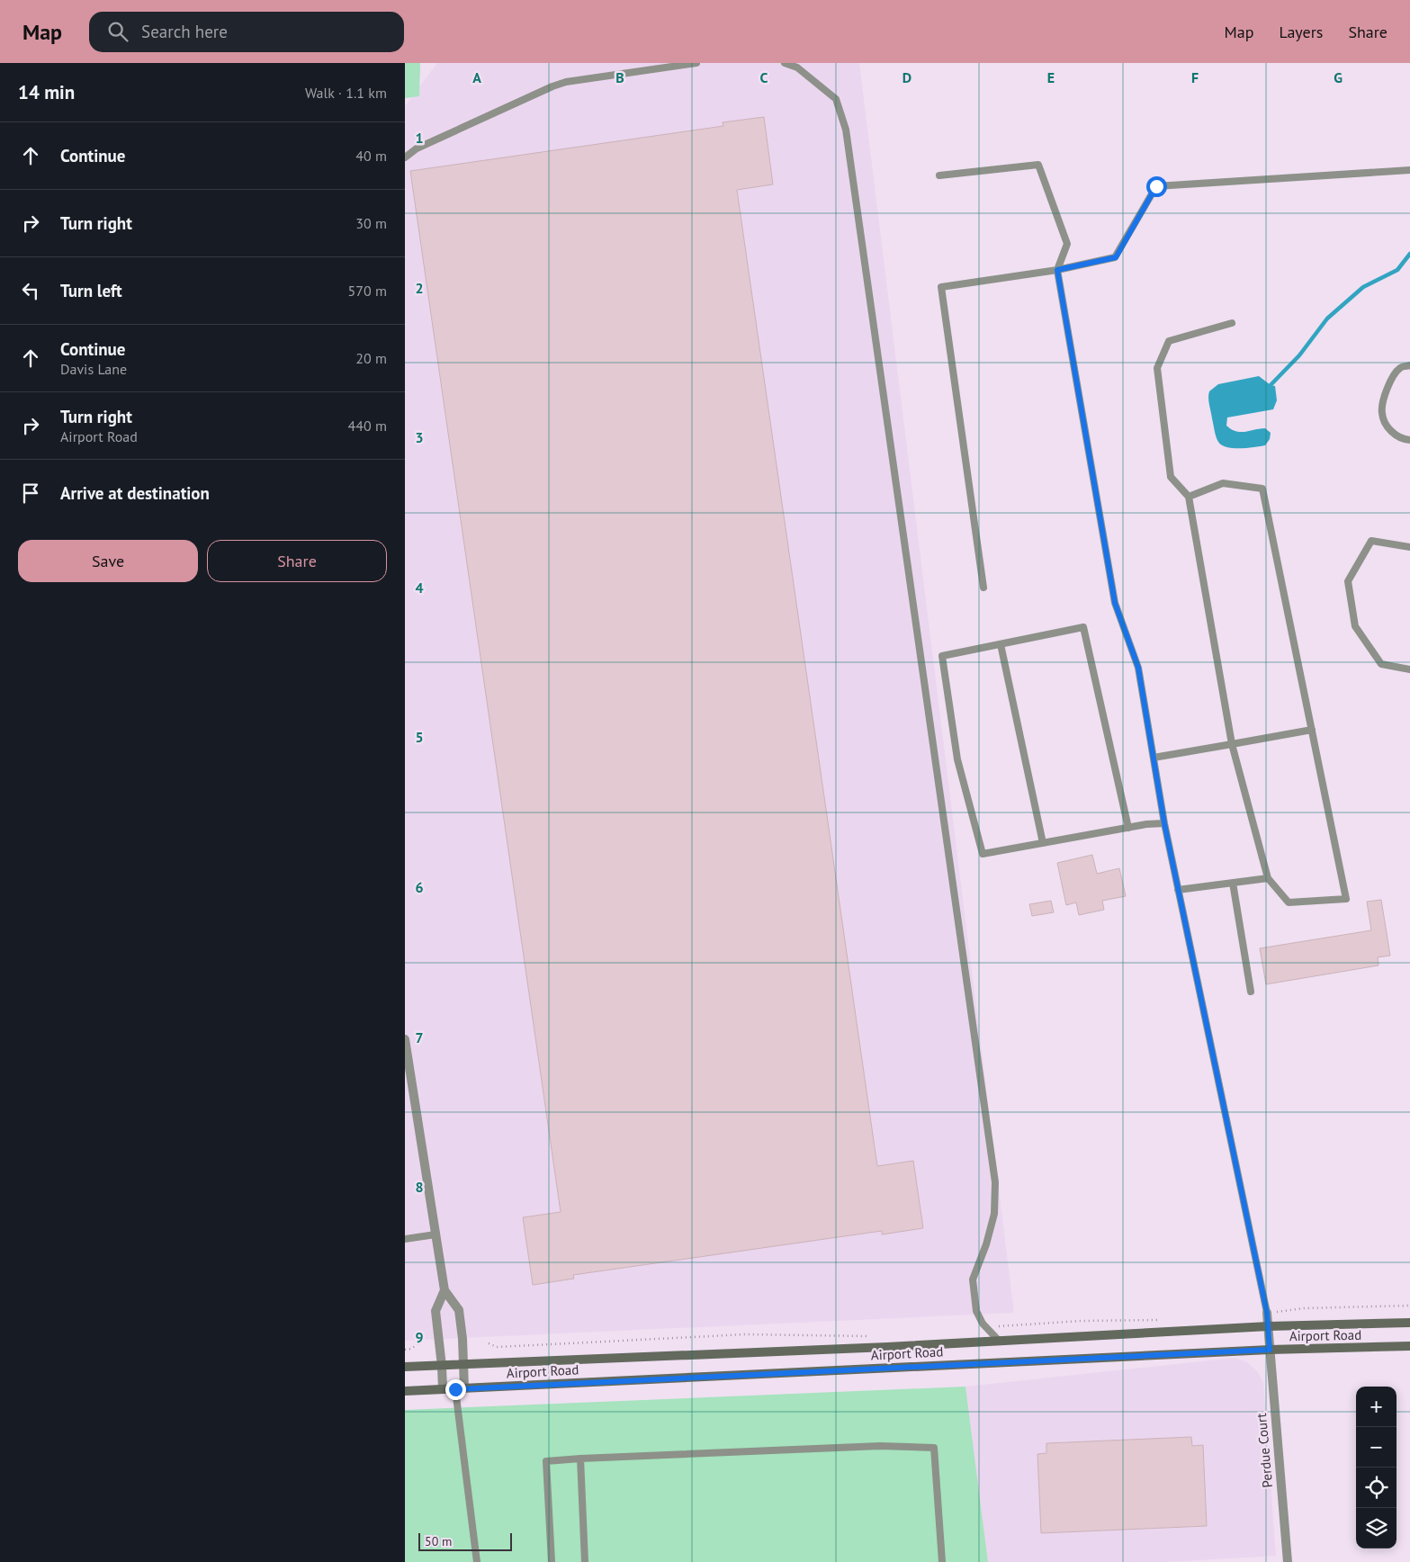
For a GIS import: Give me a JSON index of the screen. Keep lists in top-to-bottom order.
{
  "streets": {
    "main road": ["Airport Road"],
    "street": ["Perdue Court"]
  },
  "crossings": [
    ["Airport Road", "Perdue Court"]
  ],
  "scale_bar": "50 m",
  "page": {
    "header": "Map",
    "search": "Search here",
    "nav": ["Map", "Layers", "Share"],
    "heading": ["14 min", "Walk · 1.1 km"],
    "list": [
      ["Continue", "40 m"],
      ["Turn right", "30 m"],
      ["Turn left", "570 m"],
      ["Continue", "Davis Lane", "20 m"],
      ["Turn right", "Airport Road", "440 m"],
      "Arrive at destination"
    ],
    "buttons": ["Save", "Share"],
    "map_buttons": ["+", "−"],
    "scale": "50 m"
  },
  "grid": {
    "columns": [
      "A",
      "B",
      "C",
      "D",
      "E",
      "F",
      "G"
    ],
    "rows": [
      "1",
      "2",
      "3",
      "4",
      "5",
      "6",
      "7",
      "8",
      "9"
    ]
  }
}
